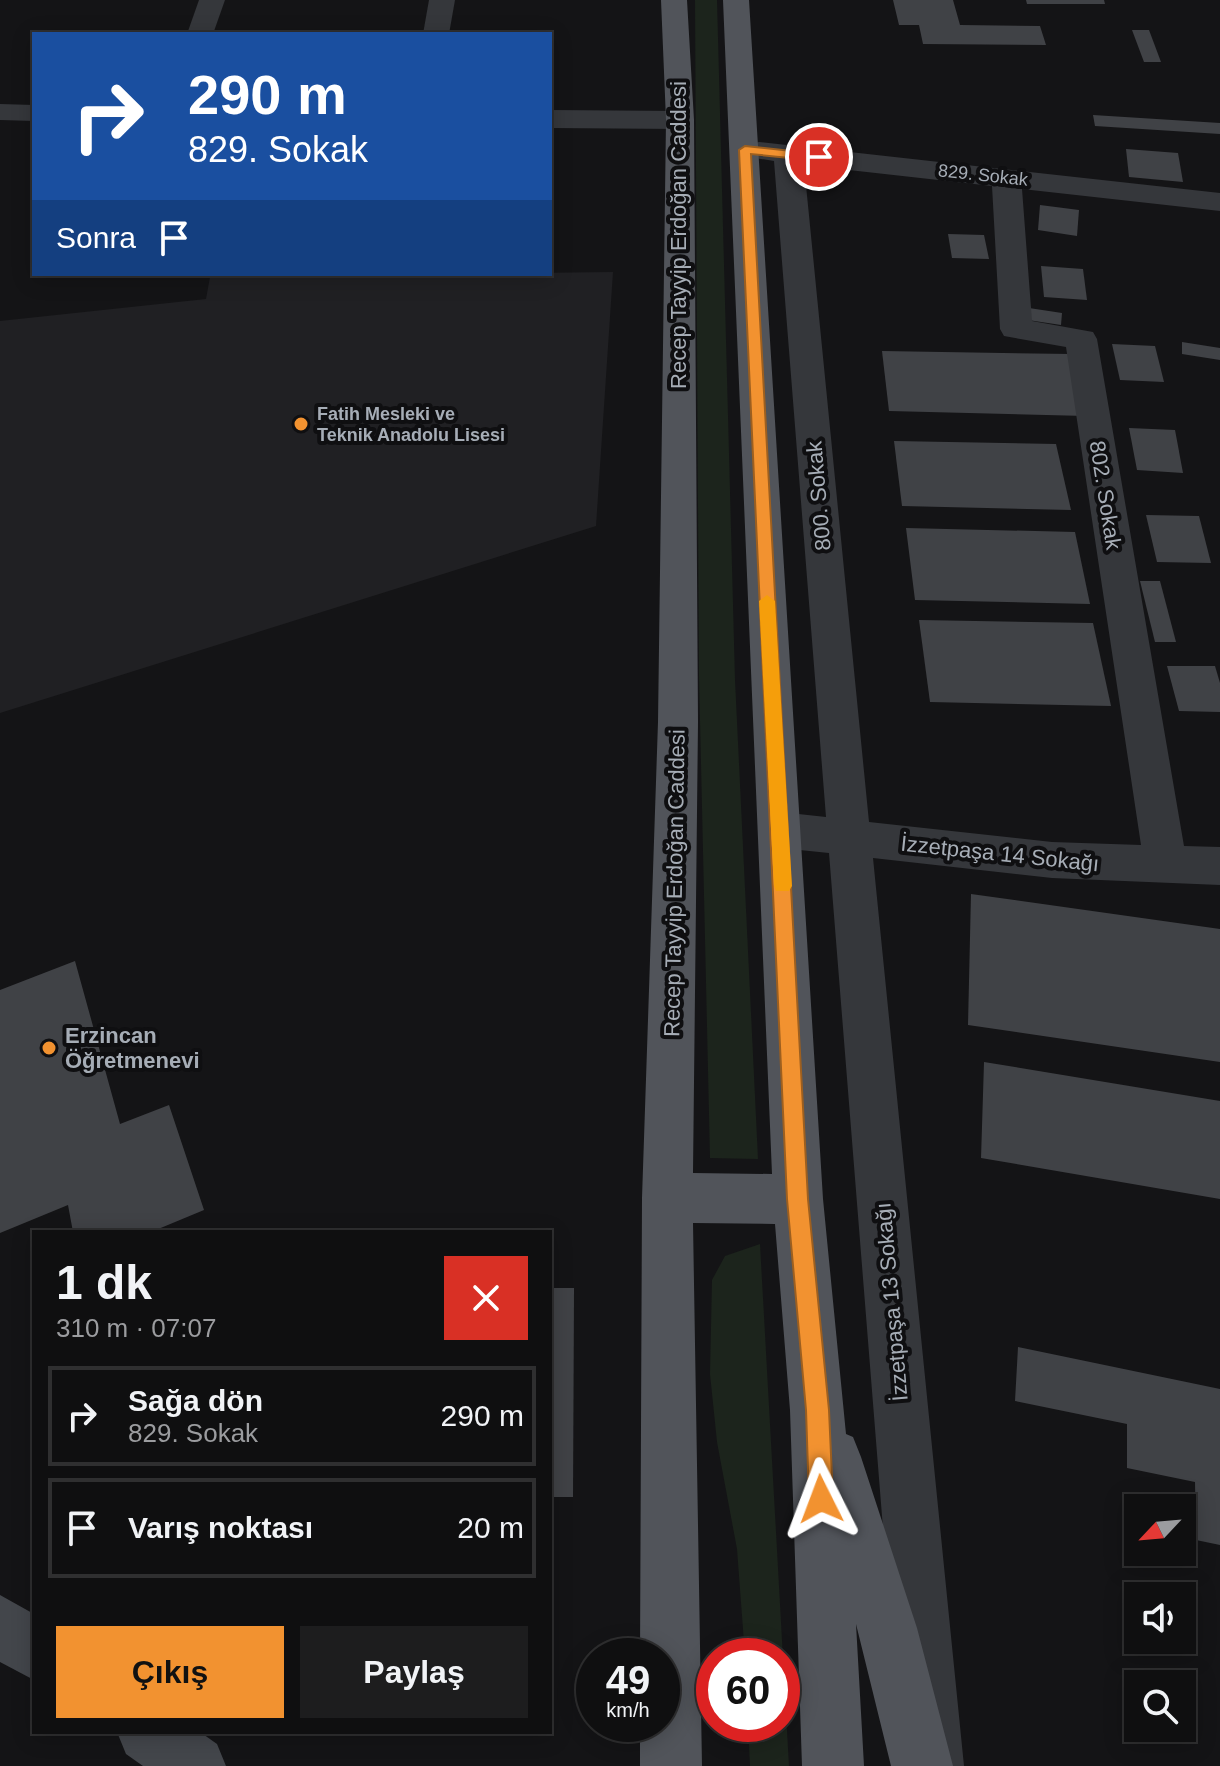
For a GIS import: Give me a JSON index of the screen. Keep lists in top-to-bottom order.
{
  "streets": {
    "main road": ["Recep Tayyip Erdoğan Caddesi"],
    "street": [
      "829. Sokak",
      "802. Sokak",
      "800. Sokak",
      "İzzetpaşa 14 Sokağı",
      "İzzetpaşa 13 Sokağı"
    ]
  },
  "crossings": [
    ["829. Sokak", "802. Sokak"],
    ["829. Sokak", "800. Sokak"],
    ["802. Sokak", "İzzetpaşa 14 Sokağı"],
    ["800. Sokak", "İzzetpaşa 14 Sokağı"],
    ["800. Sokak", "İzzetpaşa 13 Sokağı"],
    ["İzzetpaşa 14 Sokağı", "İzzetpaşa 13 Sokağı"]
  ],
  "places": ["Fatih Mesleki ve Teknik Anadolu Lisesi", "Erzincan Öğretmenevi"],
  "north": "bottom left",
  "page": {
    "turn": ["290 m", "829. Sokak"],
    "then": "Sonra",
    "heading": ["1 dk", "310 m · 07:07"],
    "list": [
      {
        "name": "Sağa dön",
        "note": "829. Sokak",
        "value": "290 m"
      },
      {
        "name": "Varış noktası",
        "value": "20 m"
      }
    ],
    "buttons": ["Çıkış", "Paylaş"],
    "speed": "49 km/h",
    "limit": "60"
  }
}
